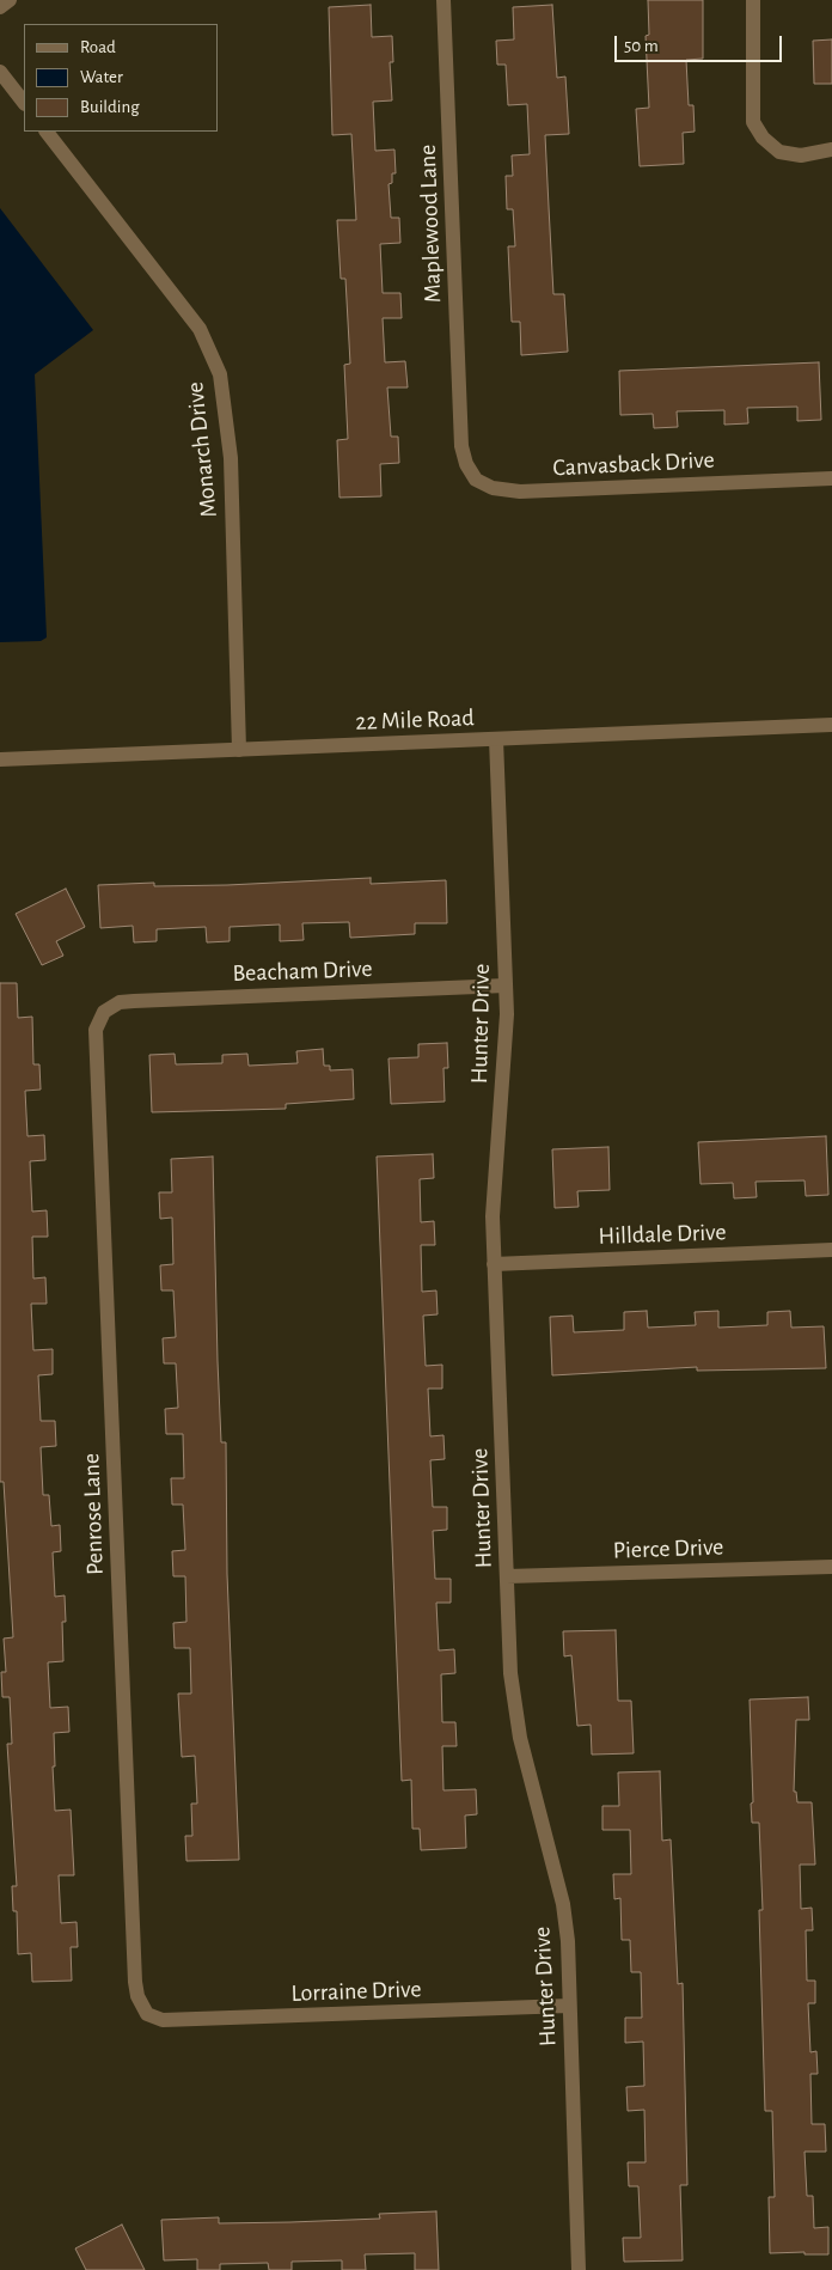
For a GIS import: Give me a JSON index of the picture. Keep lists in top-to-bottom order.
{
  "streets": {
    "street": [
      "Maplewood Lane",
      "Monarch Drive",
      "Canvasback Drive",
      "22 Mile Road",
      "Beacham Drive",
      "Hunter Drive",
      "Hilldale Drive",
      "Penrose Lane",
      "Pierce Drive",
      "Lorraine Drive"
    ]
  },
  "crossings": [
    ["Maplewood Lane", "Canvasback Drive"],
    ["Monarch Drive", "22 Mile Road"],
    ["22 Mile Road", "Hunter Drive"],
    ["Beacham Drive", "Hunter Drive"],
    ["Beacham Drive", "Penrose Lane"],
    ["Hunter Drive", "Hilldale Drive"],
    ["Hunter Drive", "Pierce Drive"],
    ["Hunter Drive", "Lorraine Drive"],
    ["Penrose Lane", "Lorraine Drive"]
  ],
  "legend": ["Road", "Water", "Building"],
  "scale_bar": "50 m"
}
